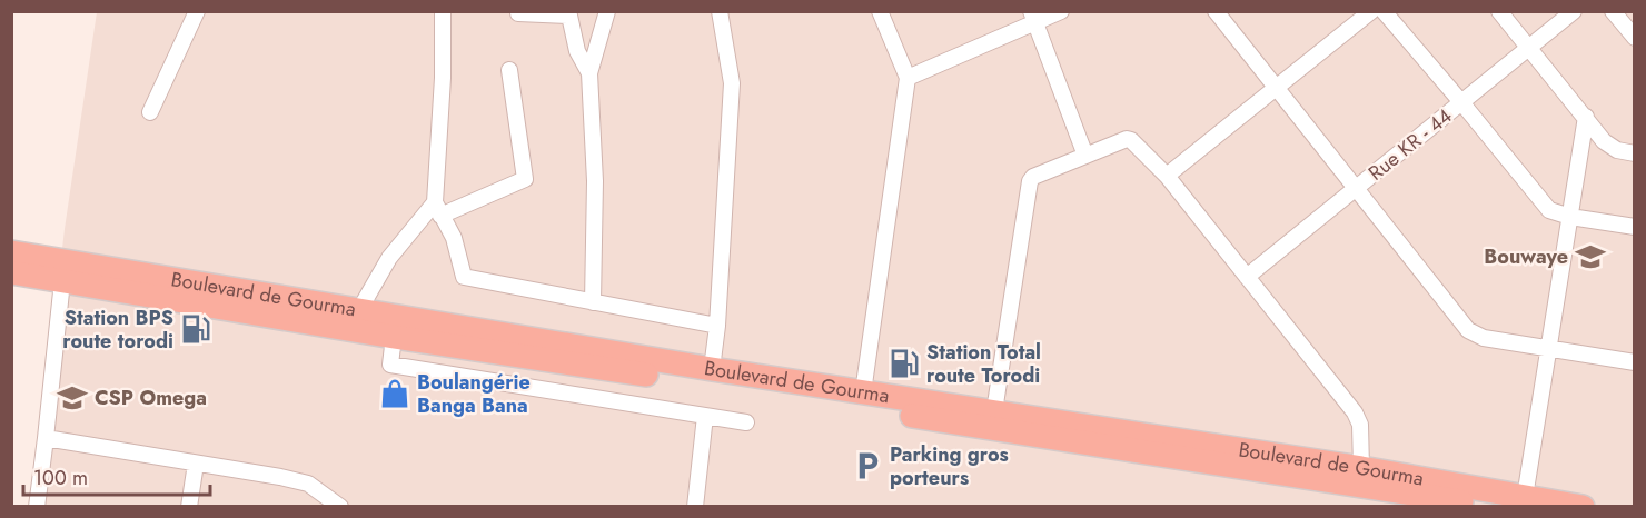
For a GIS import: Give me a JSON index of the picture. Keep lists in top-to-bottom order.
{
  "streets": {
    "highway": ["Boulevard de Gourma"],
    "street": ["Rue KR - 44"]
  },
  "places": {
    "school or university": ["Bouwaye", "CSP Omega"],
    "fuel station": ["Station BPS route torodi", "Station Total route Torodi"],
    "shop": ["Boulangérie Banga Bana"],
    "parking": ["Parking gros porteurs"]
  },
  "scale_bar": "100 m"
}
